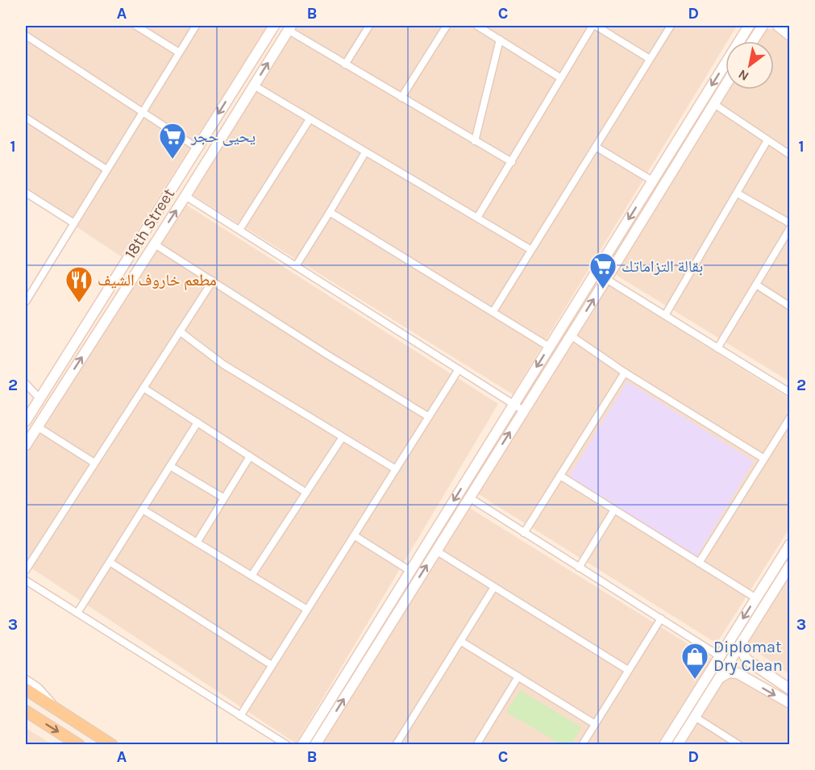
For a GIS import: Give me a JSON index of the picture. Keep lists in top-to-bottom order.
{
  "streets": {
    "street": ["18th Street"]
  },
  "places": {
    "supermarket": ["يحيى حجر", "بقالة التزاماتك"],
    "restaurant": ["مطعم خاروف الشيف"],
    "shop": ["Diplomat Dry Clean"]
  },
  "north": "bottom left",
  "grid": {
    "columns": [
      "A",
      "B",
      "C",
      "D"
    ],
    "rows": ["1", "2", "3"]
  }
}
